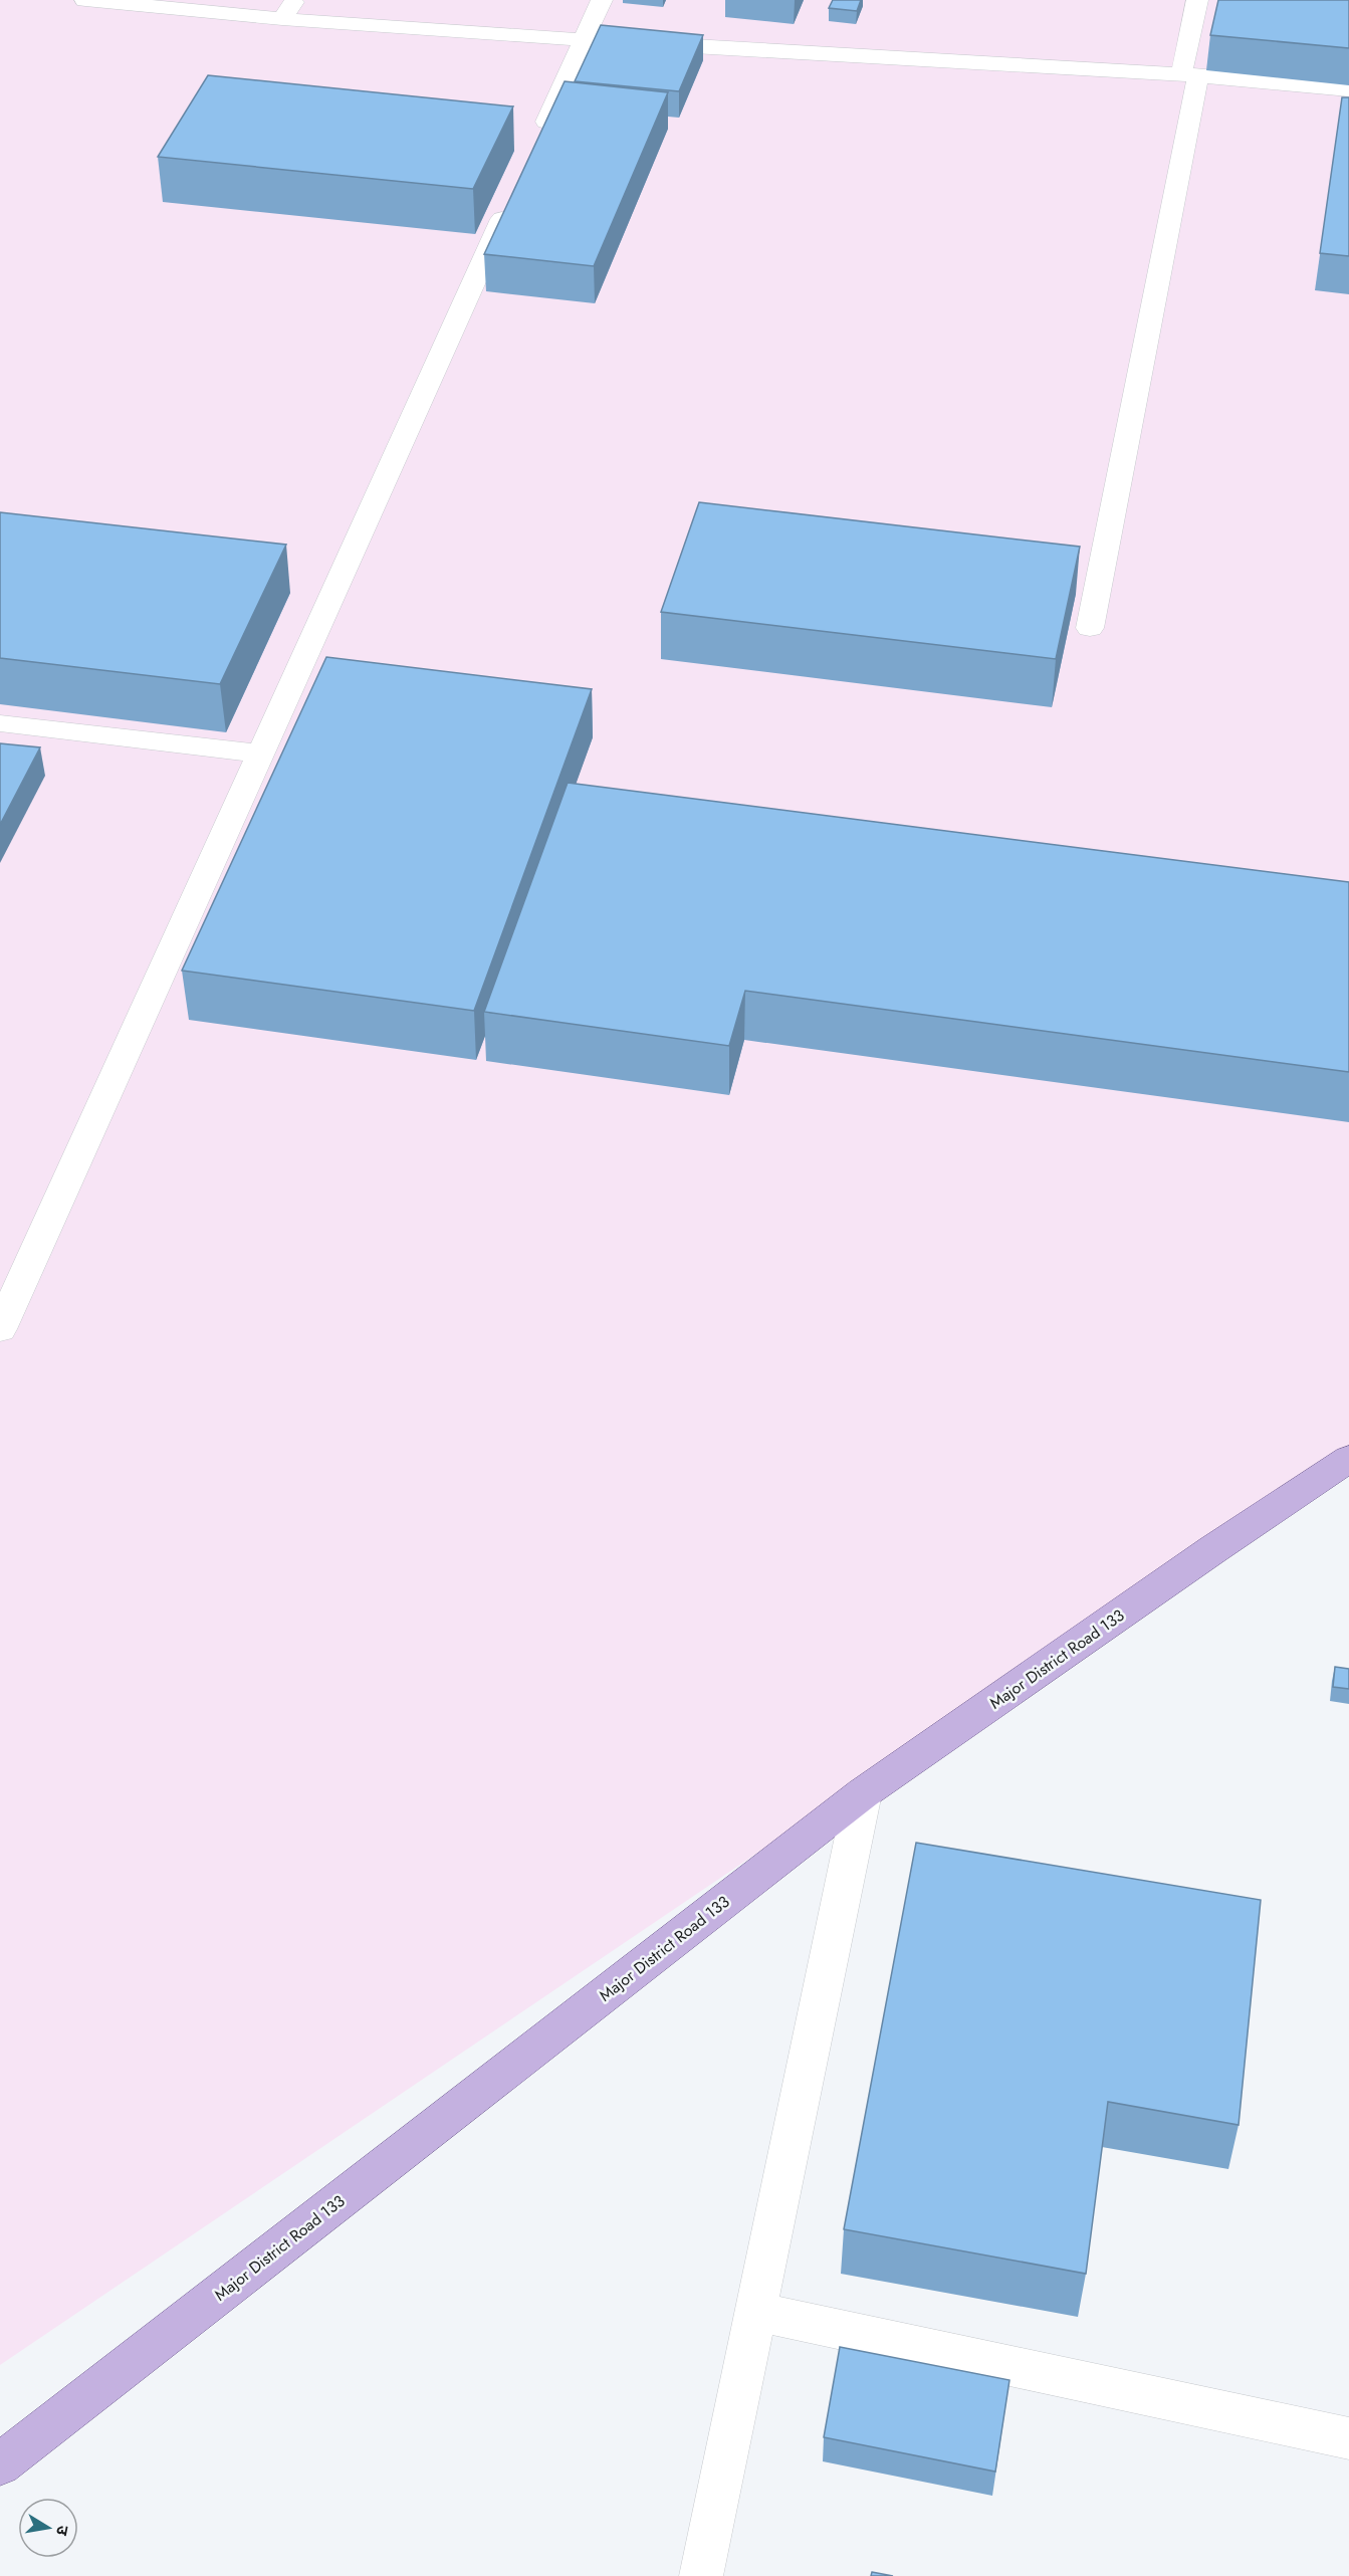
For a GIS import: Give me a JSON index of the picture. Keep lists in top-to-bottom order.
{
  "streets": {
    "main road": ["Major District Road 133"]
  },
  "north": "right"
}
